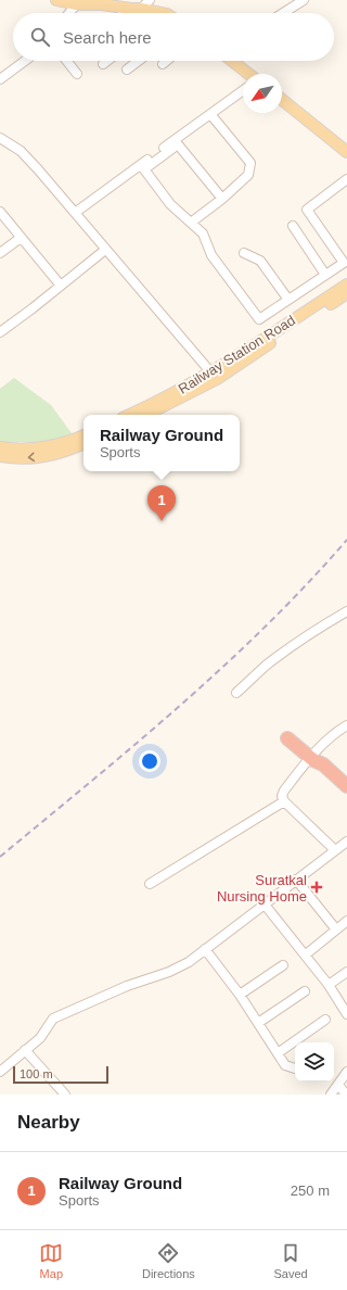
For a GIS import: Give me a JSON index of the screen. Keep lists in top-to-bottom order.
{
  "streets": {
    "main road": ["Railway Station Road"]
  },
  "places": {
    "health": ["Suratkal Nursing Home"]
  },
  "scale_bar": "100 m",
  "north": "bottom left",
  "page": {
    "search": "Search here",
    "popup": ["Railway Ground", "Sports"],
    "pins": "1",
    "scale": "100 m",
    "heading": "Nearby",
    "list": [
      {
        "mark": "1",
        "name": "Railway Ground",
        "note": "Sports",
        "value": "250 m"
      }
    ],
    "nav": ["Map", "Directions", "Saved"]
  }
}
